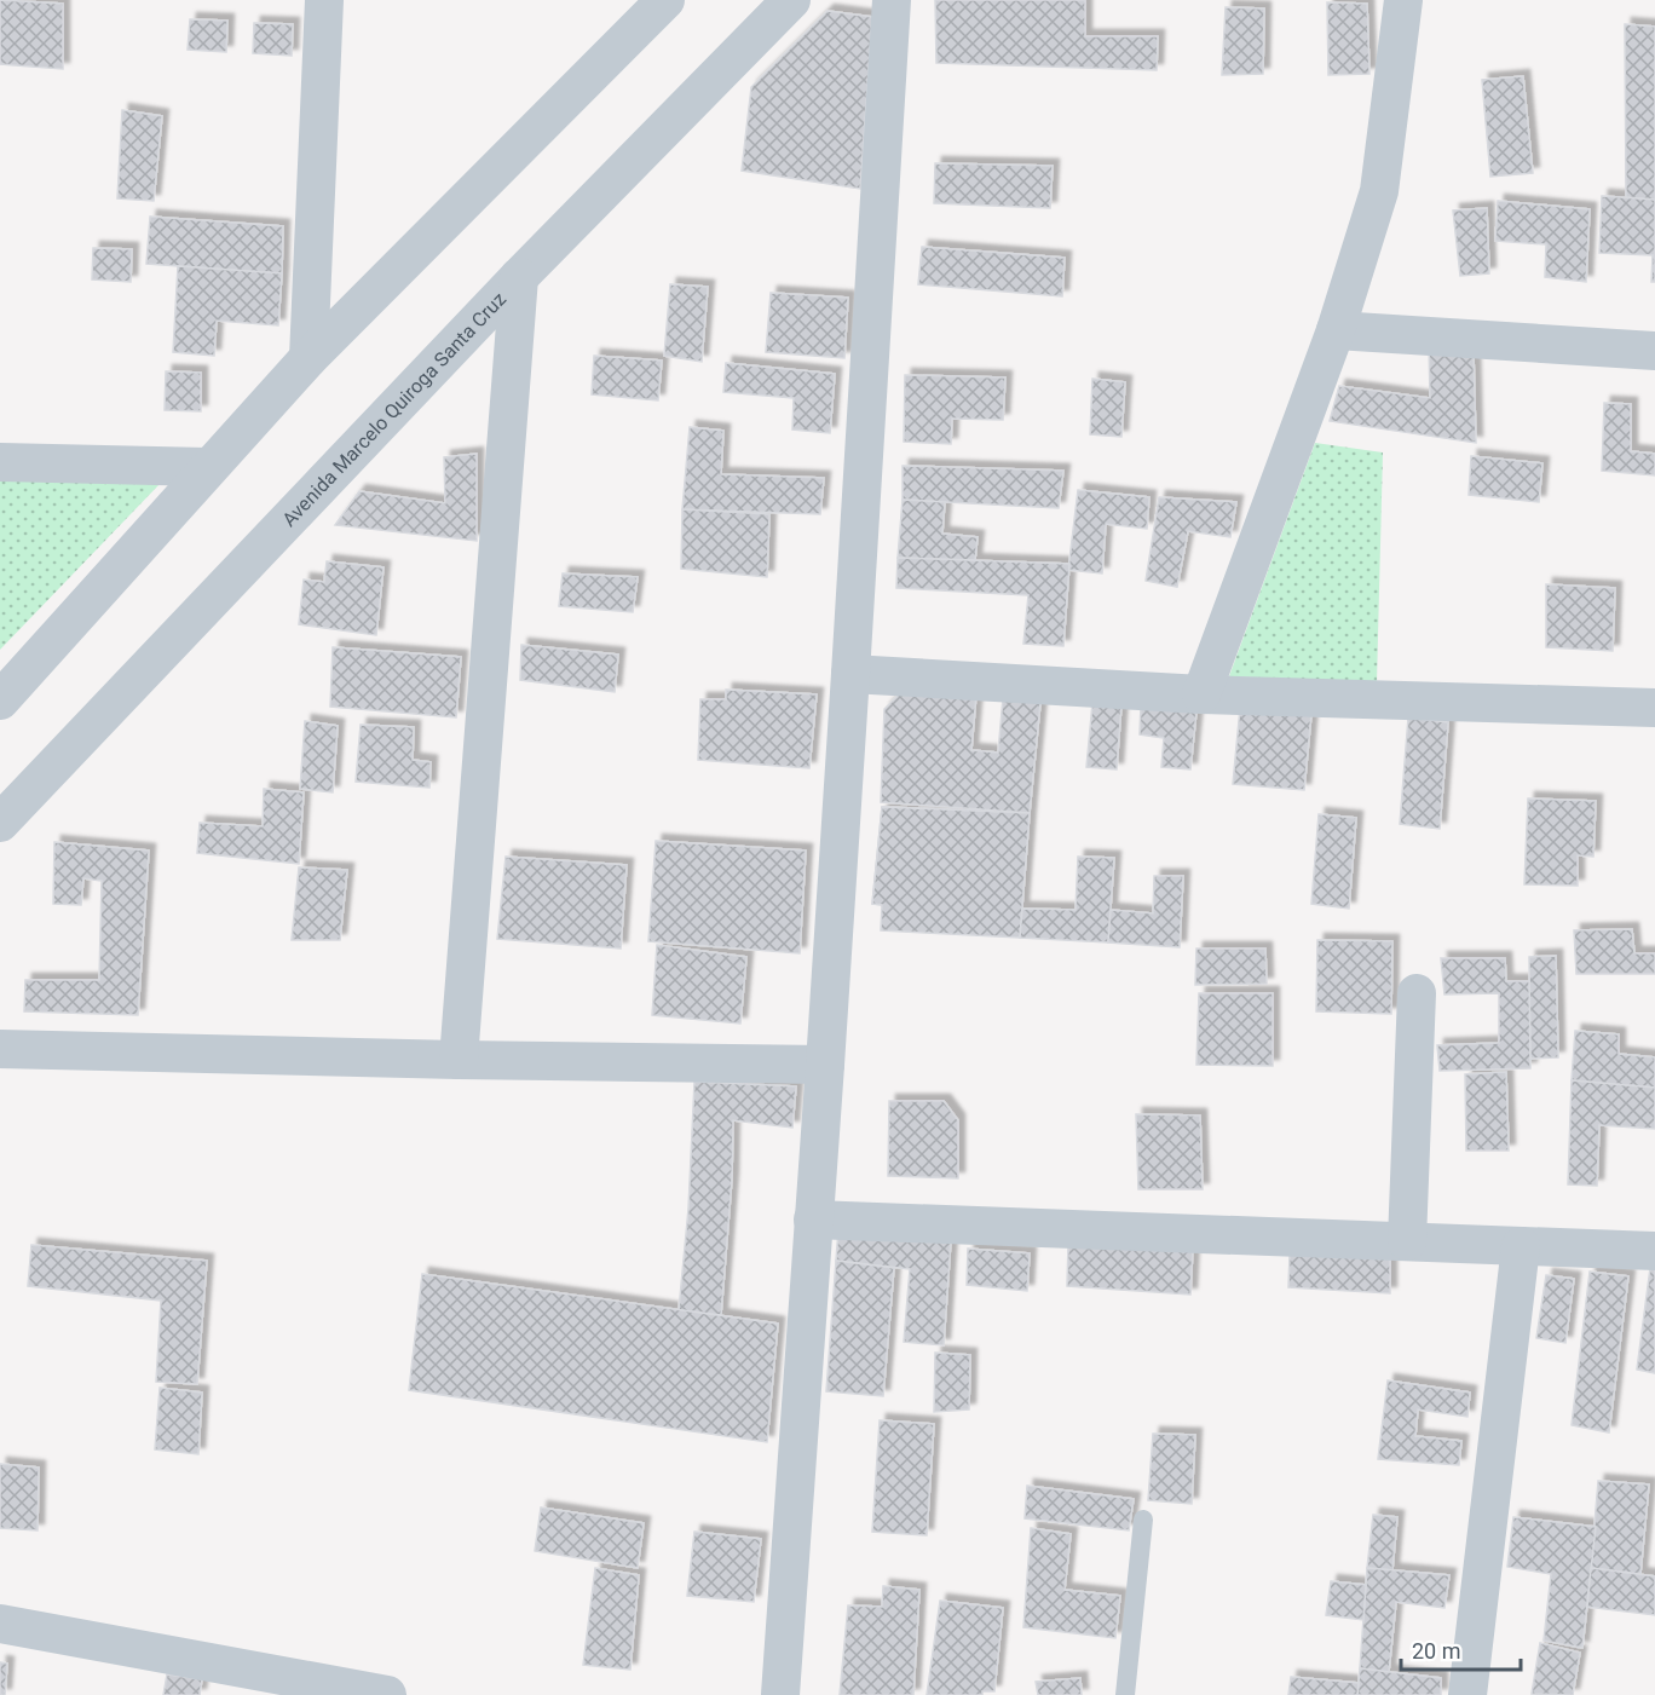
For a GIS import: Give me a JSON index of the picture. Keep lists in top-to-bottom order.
{
  "streets": {
    "street": ["Avenida Marcelo Quiroga Santa Cruz"]
  },
  "scale_bar": "20 m"
}
